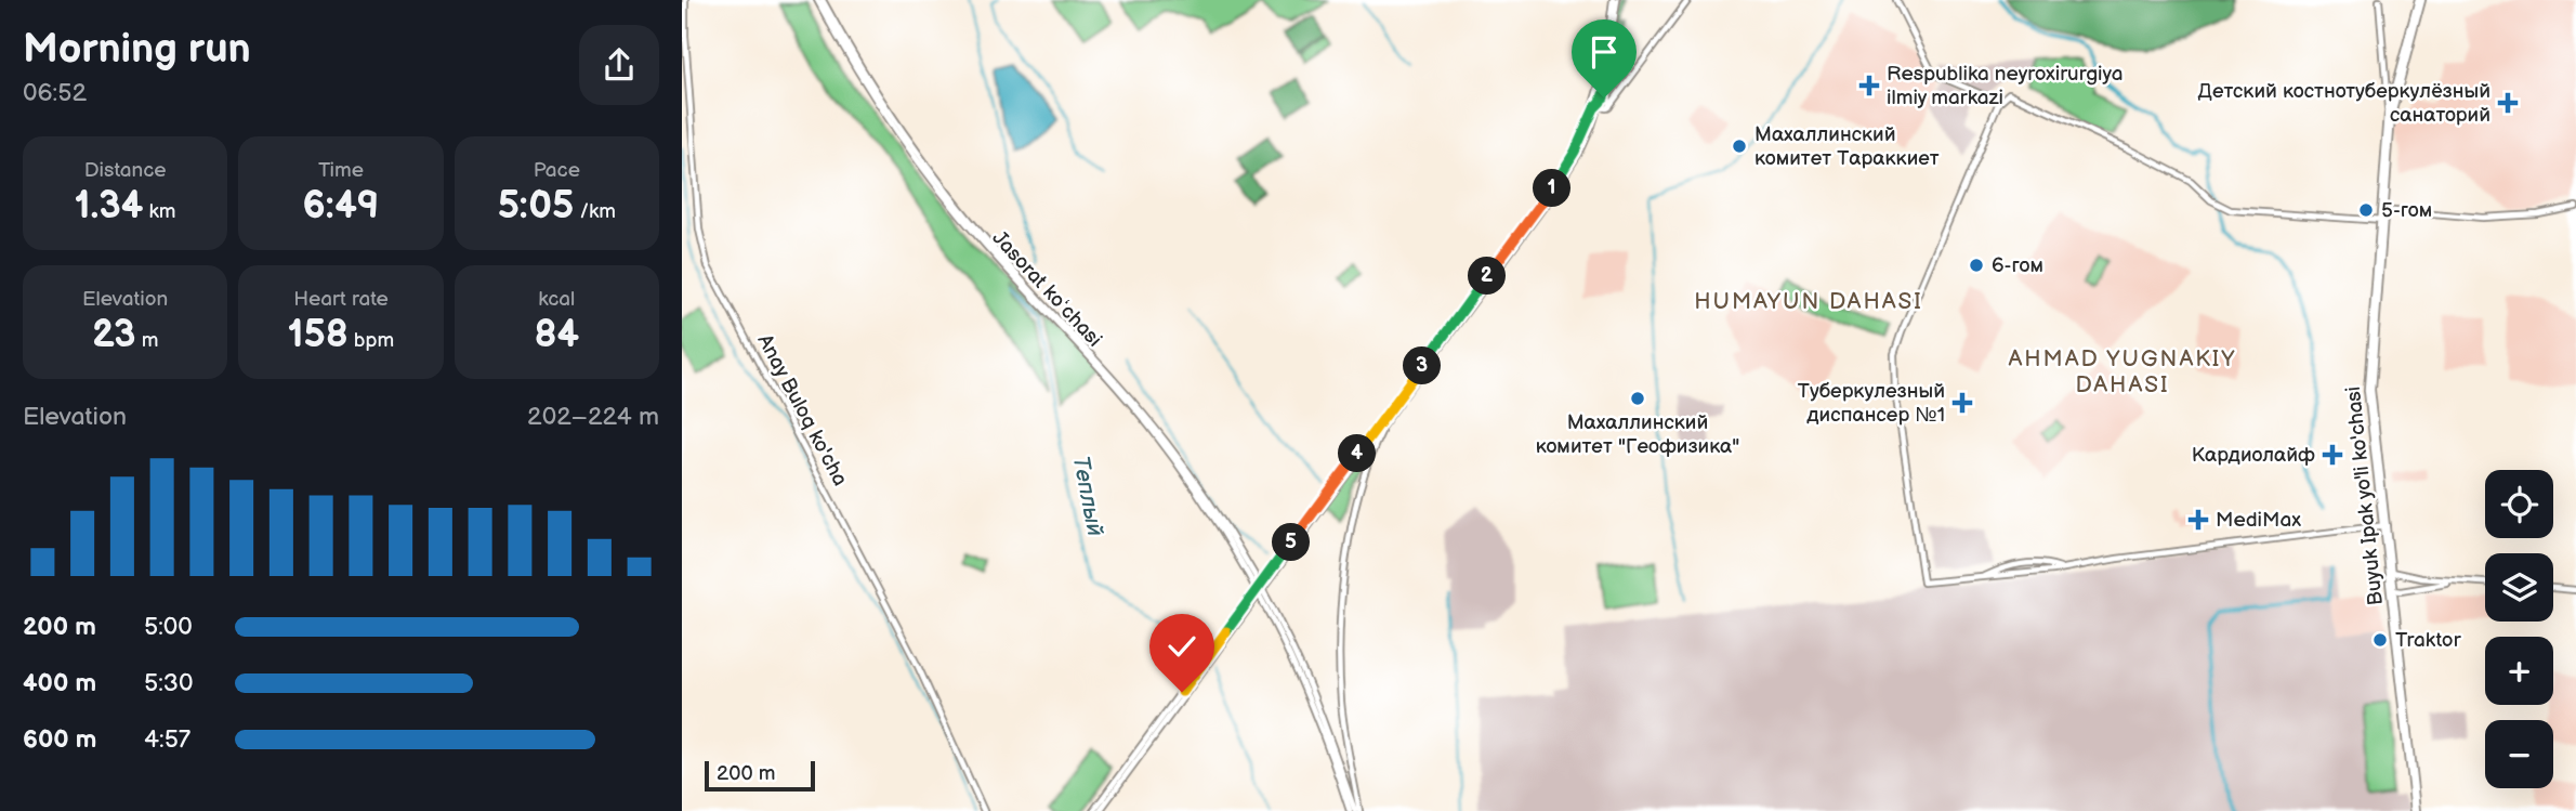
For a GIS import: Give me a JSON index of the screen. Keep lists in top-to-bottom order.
{
  "streets": {
    "main road": ["Jasorat koʻchasi", "Anay Buloq ko'cha", "Buyuk Ipak yo'li ko'chasi"]
  },
  "districts": ["HUMAYUN DAHASI", "AHMAD YUGNAKIY DAHASI"],
  "water": ["Теплый"],
  "places": {
    "health": [
      "Respublika neyroxirurgiya ilmiy markazi",
      "Детский костнотуберкулёзный санаторий",
      "Туберкулезный диспансер №1",
      "Кардиолайф",
      "MediMax"
    ],
    "other": [
      "Махаллинский комитет Тараккиет",
      "5-гом",
      "6-гом",
      "Махаллинский комитет \"Геофизика\"",
      "Traktor"
    ]
  },
  "scale_bar": "200 m",
  "page": {
    "heading": ["Morning run", "06:52"],
    "stats": [
      ["Distance", "1.34 km"],
      ["Time", "6:49"],
      ["Pace", "5:05 /km"],
      ["Elevation", "23 m"],
      ["Heart rate", "158 bpm"],
      ["kcal", "84"]
    ],
    "pins": [
      "1",
      "2",
      "3",
      "4",
      "5"
    ],
    "chart": ["Elevation", "202–224 m"],
    "map_buttons": ["+", "−"],
    "list": [
      {
        "name": "200 m",
        "note": "5:00"
      },
      {
        "name": "400 m",
        "note": "5:30"
      },
      {
        "name": "600 m",
        "note": "4:57"
      }
    ],
    "scale": "200 m"
  }
}
